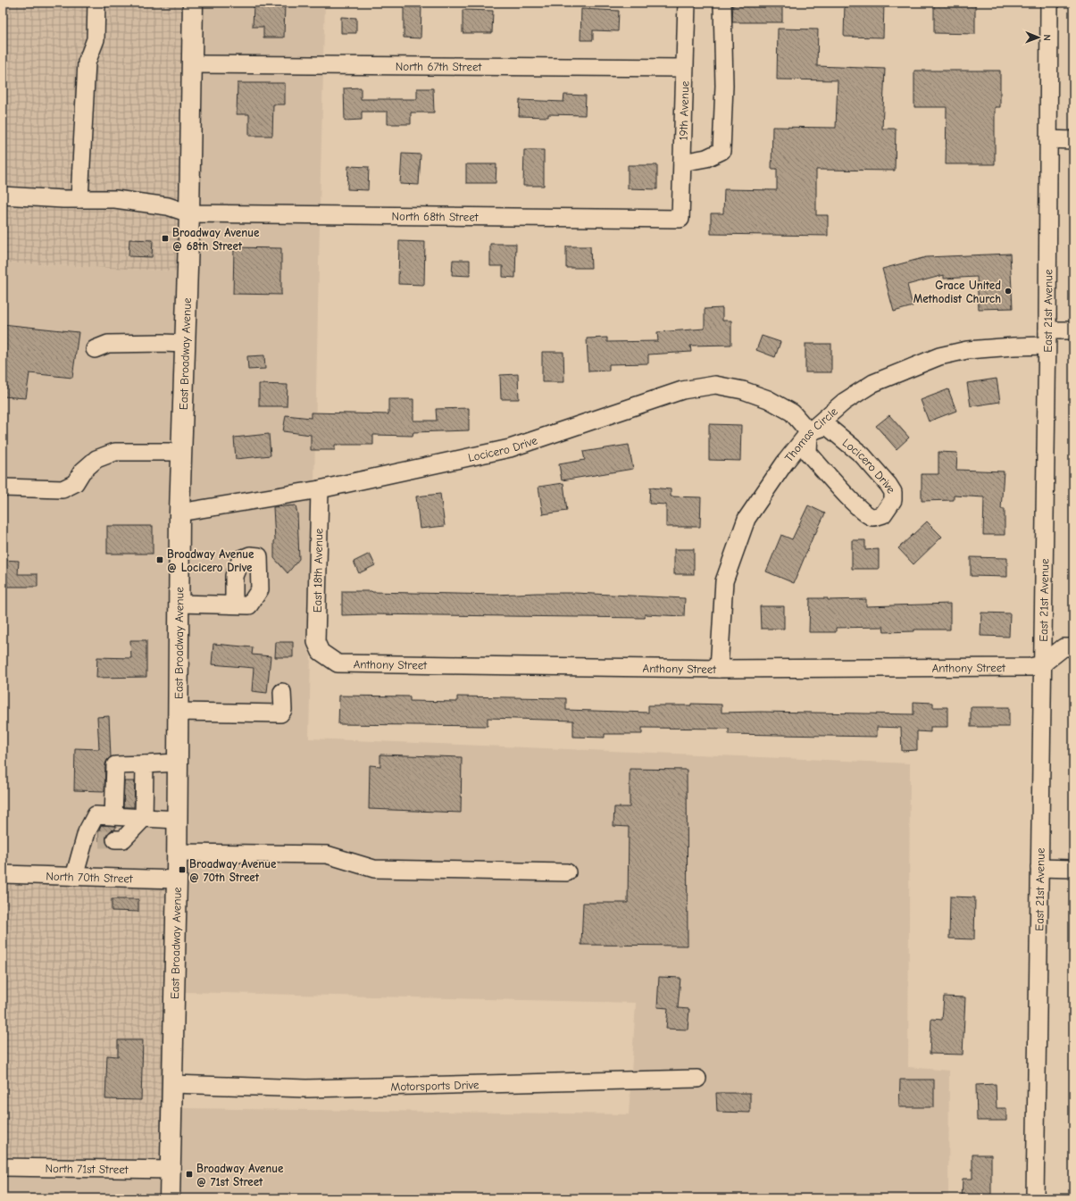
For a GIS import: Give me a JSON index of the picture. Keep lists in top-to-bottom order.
{
  "streets": {
    "main road": ["East Broadway Avenue"],
    "street": [
      "North 67th Street",
      "19th Avenue",
      "North 68th Street",
      "East 21st Avenue",
      "Thomas Circle",
      "Locicero Drive",
      "East 18th Avenue",
      "Anthony Street",
      "North 70th Street",
      "Motorsports Drive",
      "North 71st Street"
    ]
  },
  "crossings": [
    ["North 67th Street", "19th Avenue"],
    ["North 67th Street", "East Broadway Avenue"],
    ["19th Avenue", "North 68th Street"],
    ["North 68th Street", "East Broadway Avenue"],
    ["East 21st Avenue", "Thomas Circle"],
    ["East 21st Avenue", "Anthony Street"],
    ["East Broadway Avenue", "Locicero Drive"],
    ["East Broadway Avenue", "North 70th Street"],
    ["East Broadway Avenue", "Motorsports Drive"],
    ["East Broadway Avenue", "North 71st Street"],
    ["Thomas Circle", "Locicero Drive"],
    ["Thomas Circle", "Anthony Street"],
    ["Locicero Drive", "East 18th Avenue"],
    ["East 18th Avenue", "Anthony Street"]
  ],
  "places": {
    "transit": [
      "Broadway Avenue @ 68th Street",
      "Broadway Avenue @ Locicero Drive",
      "Broadway Avenue @ 70th Street",
      "Broadway Avenue @ 71st Street"
    ],
    "other": ["Grace United Methodist Church"]
  },
  "north": "right"
}
